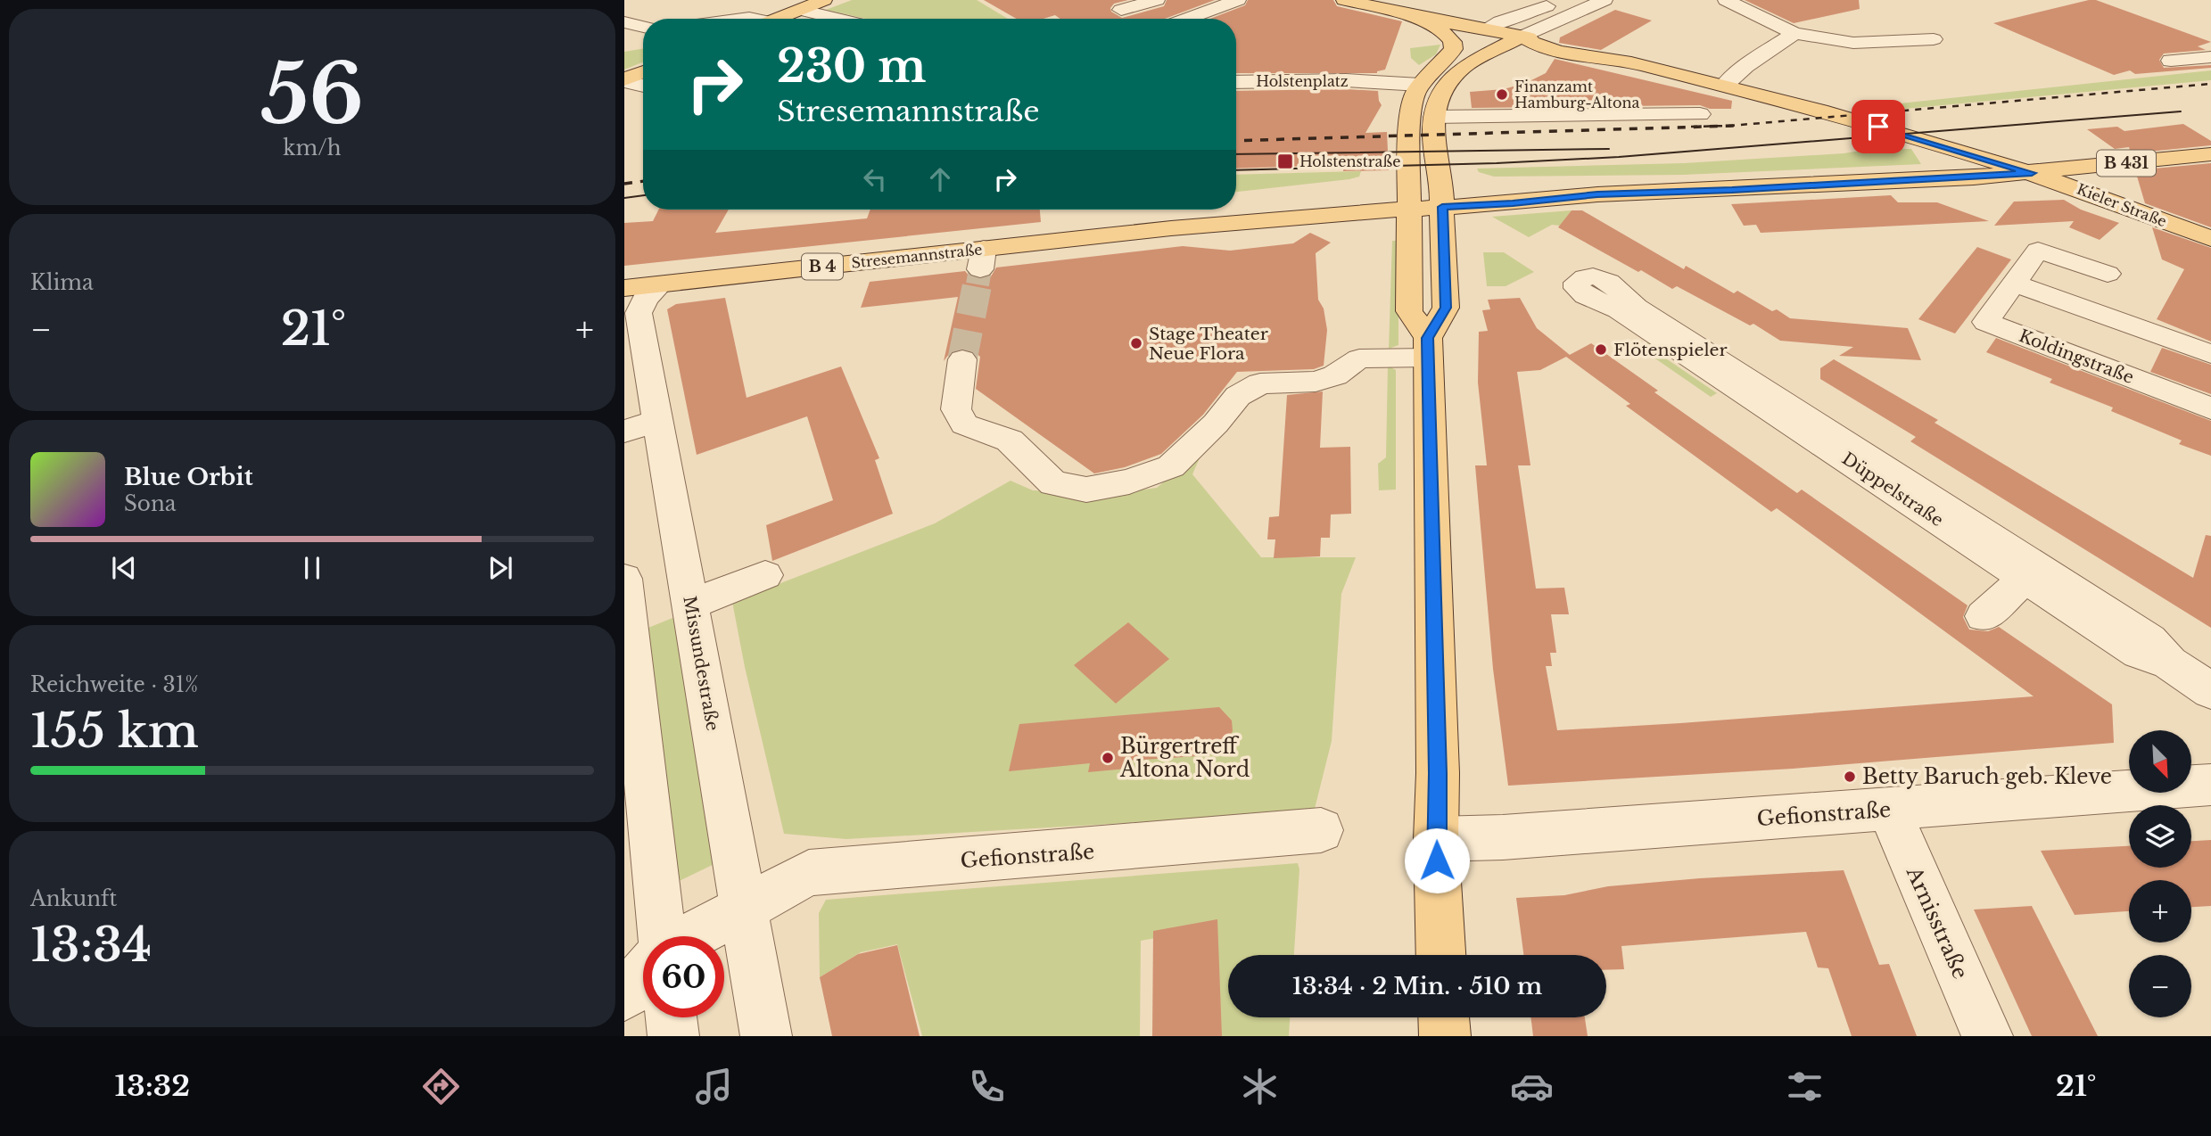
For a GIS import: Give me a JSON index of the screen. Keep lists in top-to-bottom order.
{
  "streets": {
    "main road": [
      "B 431",
      "Kieler Straße",
      "Stresemannstraße",
      "B 4"
    ],
    "street": [
      "Holstenplatz",
      "Koldingstraße",
      "Düppelstraße",
      "Missundestraße",
      "Gefionstraße",
      "Arnisstraße"
    ]
  },
  "crossings": [
    ["Kieler Straße", "Stresemannstraße"],
    ["Stresemannstraße", "Missundestraße"],
    ["Missundestraße", "Gefionstraße"],
    ["Gefionstraße", "Arnisstraße"]
  ],
  "places": {
    "other": [
      "Finanzamt Hamburg-Altona",
      "Stage Theater Neue Flora",
      "Flötenspieler",
      "Bürgertreff Altona Nord",
      "Betty Baruch geb. Kleve"
    ],
    "transit": ["Holstenstraße"]
  },
  "north": "bottom right",
  "page": {
    "tile": [
      ["56", "km/h"],
      "Klima",
      ["Reichweite · 31%", "155 km"],
      ["Ankunft", "13:34"]
    ],
    "turn": ["230 m", "Stresemannstraße"],
    "heat": ["−", "21°", "+"],
    "song": ["Blue Orbit", "Sona"],
    "map_buttons": ["+", "−"],
    "limit": "60",
    "trip": "13:34 · 2 Min. · 510 m",
    "tabs": ["13:32", "21°"]
  }
}
